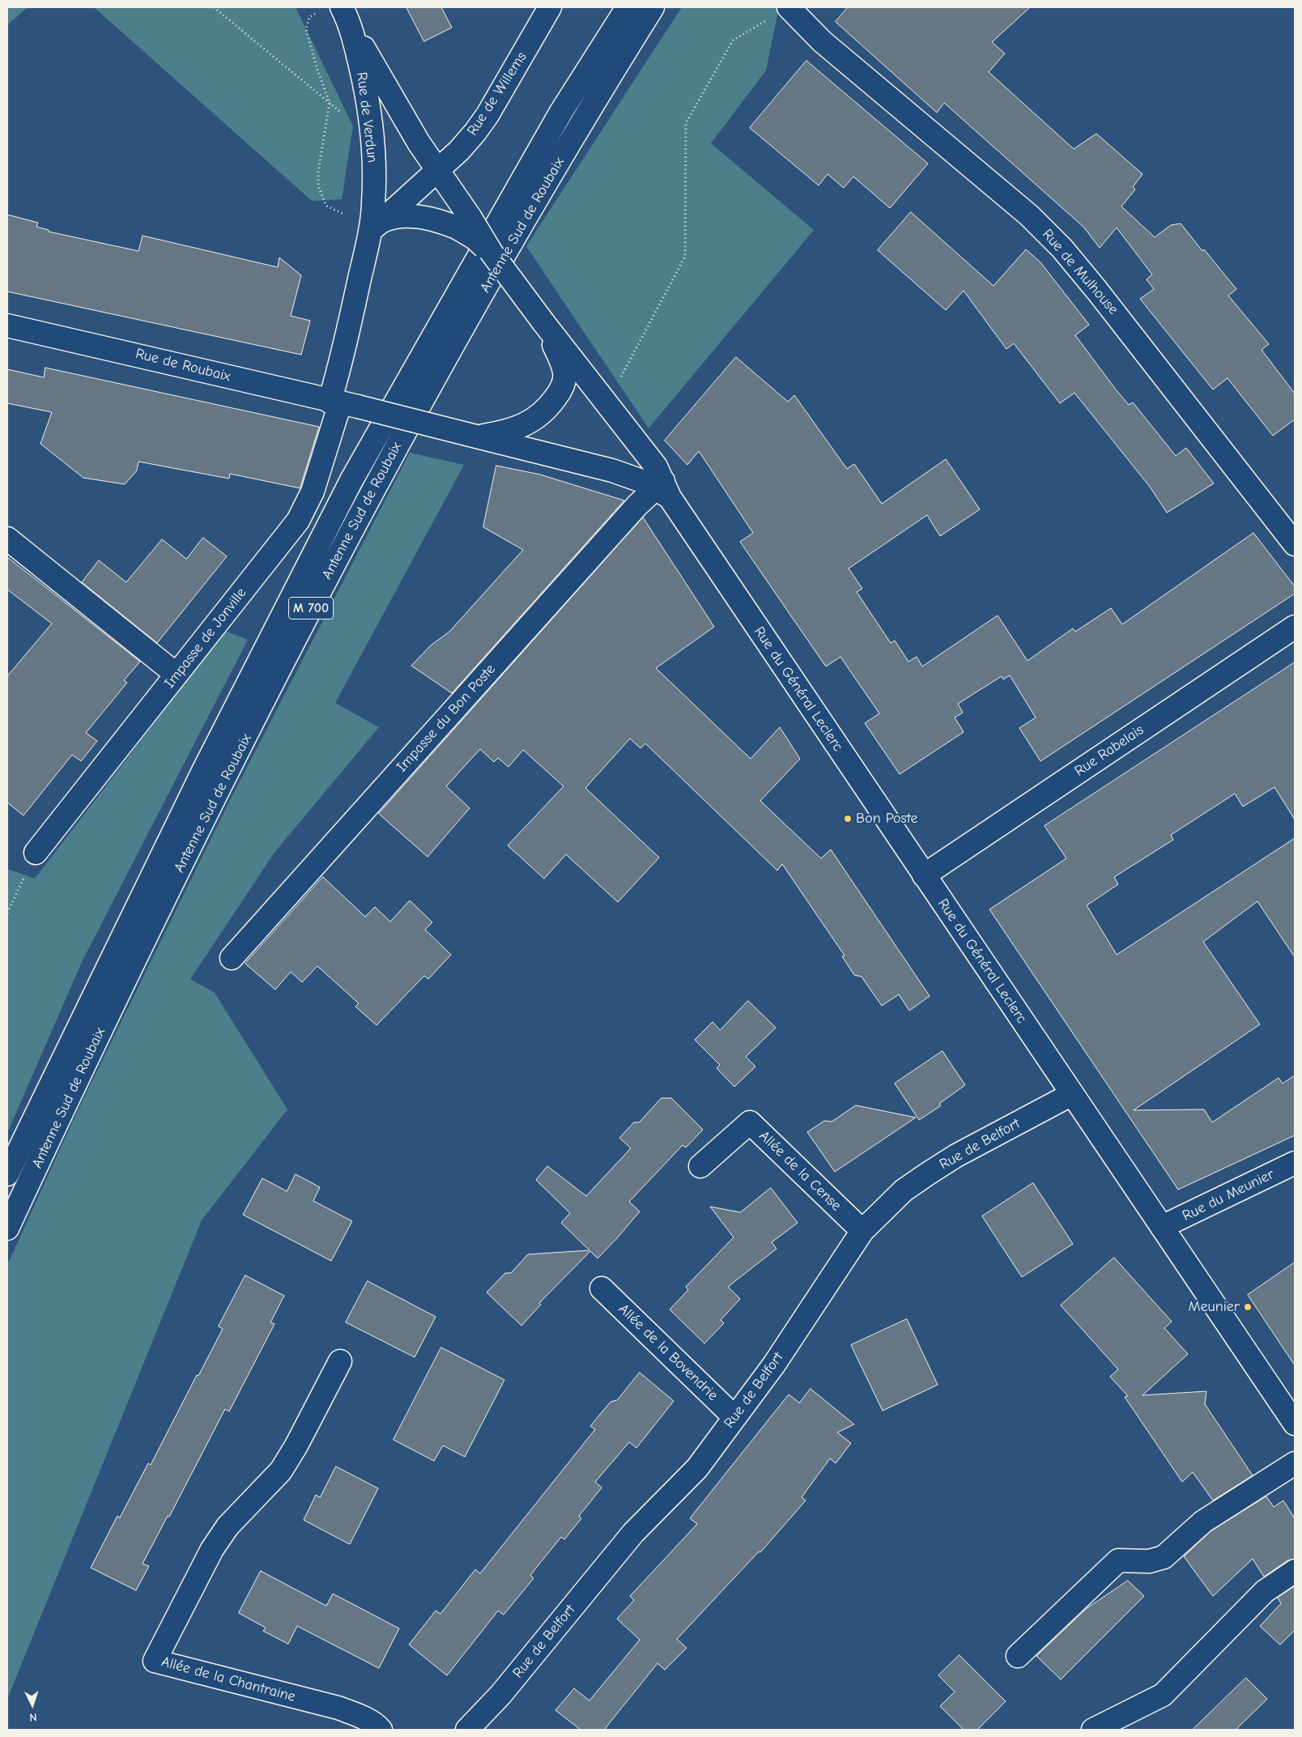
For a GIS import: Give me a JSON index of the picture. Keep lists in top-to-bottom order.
{
  "streets": {
    "main road": [
      "Rue de Willems",
      "Rue de Verdun",
      "Antenne Sud de Roubaix",
      "Rue de Mulhouse",
      "Rue de Roubaix",
      "M 700",
      "Impasse de Jonville",
      "Rue du Général Leclerc",
      "Impasse du Bon Poste",
      "Rue Rabelais",
      "Rue de Belfort",
      "Allée de la Cense",
      "Rue du Meunier",
      "Allée de la Bovendrie",
      "Allée de la Chantraine"
    ]
  },
  "crossings": [
    ["Rue de Willems", "Rue de Verdun"],
    ["Rue de Roubaix", "Impasse de Jonville"],
    ["Rue de Roubaix", "Rue du Général Leclerc"],
    ["Rue de Roubaix", "Impasse du Bon Poste"],
    ["Rue du Général Leclerc", "Impasse du Bon Poste"],
    ["Rue du Général Leclerc", "Rue Rabelais"],
    ["Rue du Général Leclerc", "Rue de Belfort"],
    ["Rue du Général Leclerc", "Rue du Meunier"],
    ["Rue de Belfort", "Allée de la Cense"],
    ["Rue de Belfort", "Allée de la Bovendrie"]
  ],
  "places": ["Bon Poste", "Meunier"],
  "north": "bottom"
}
